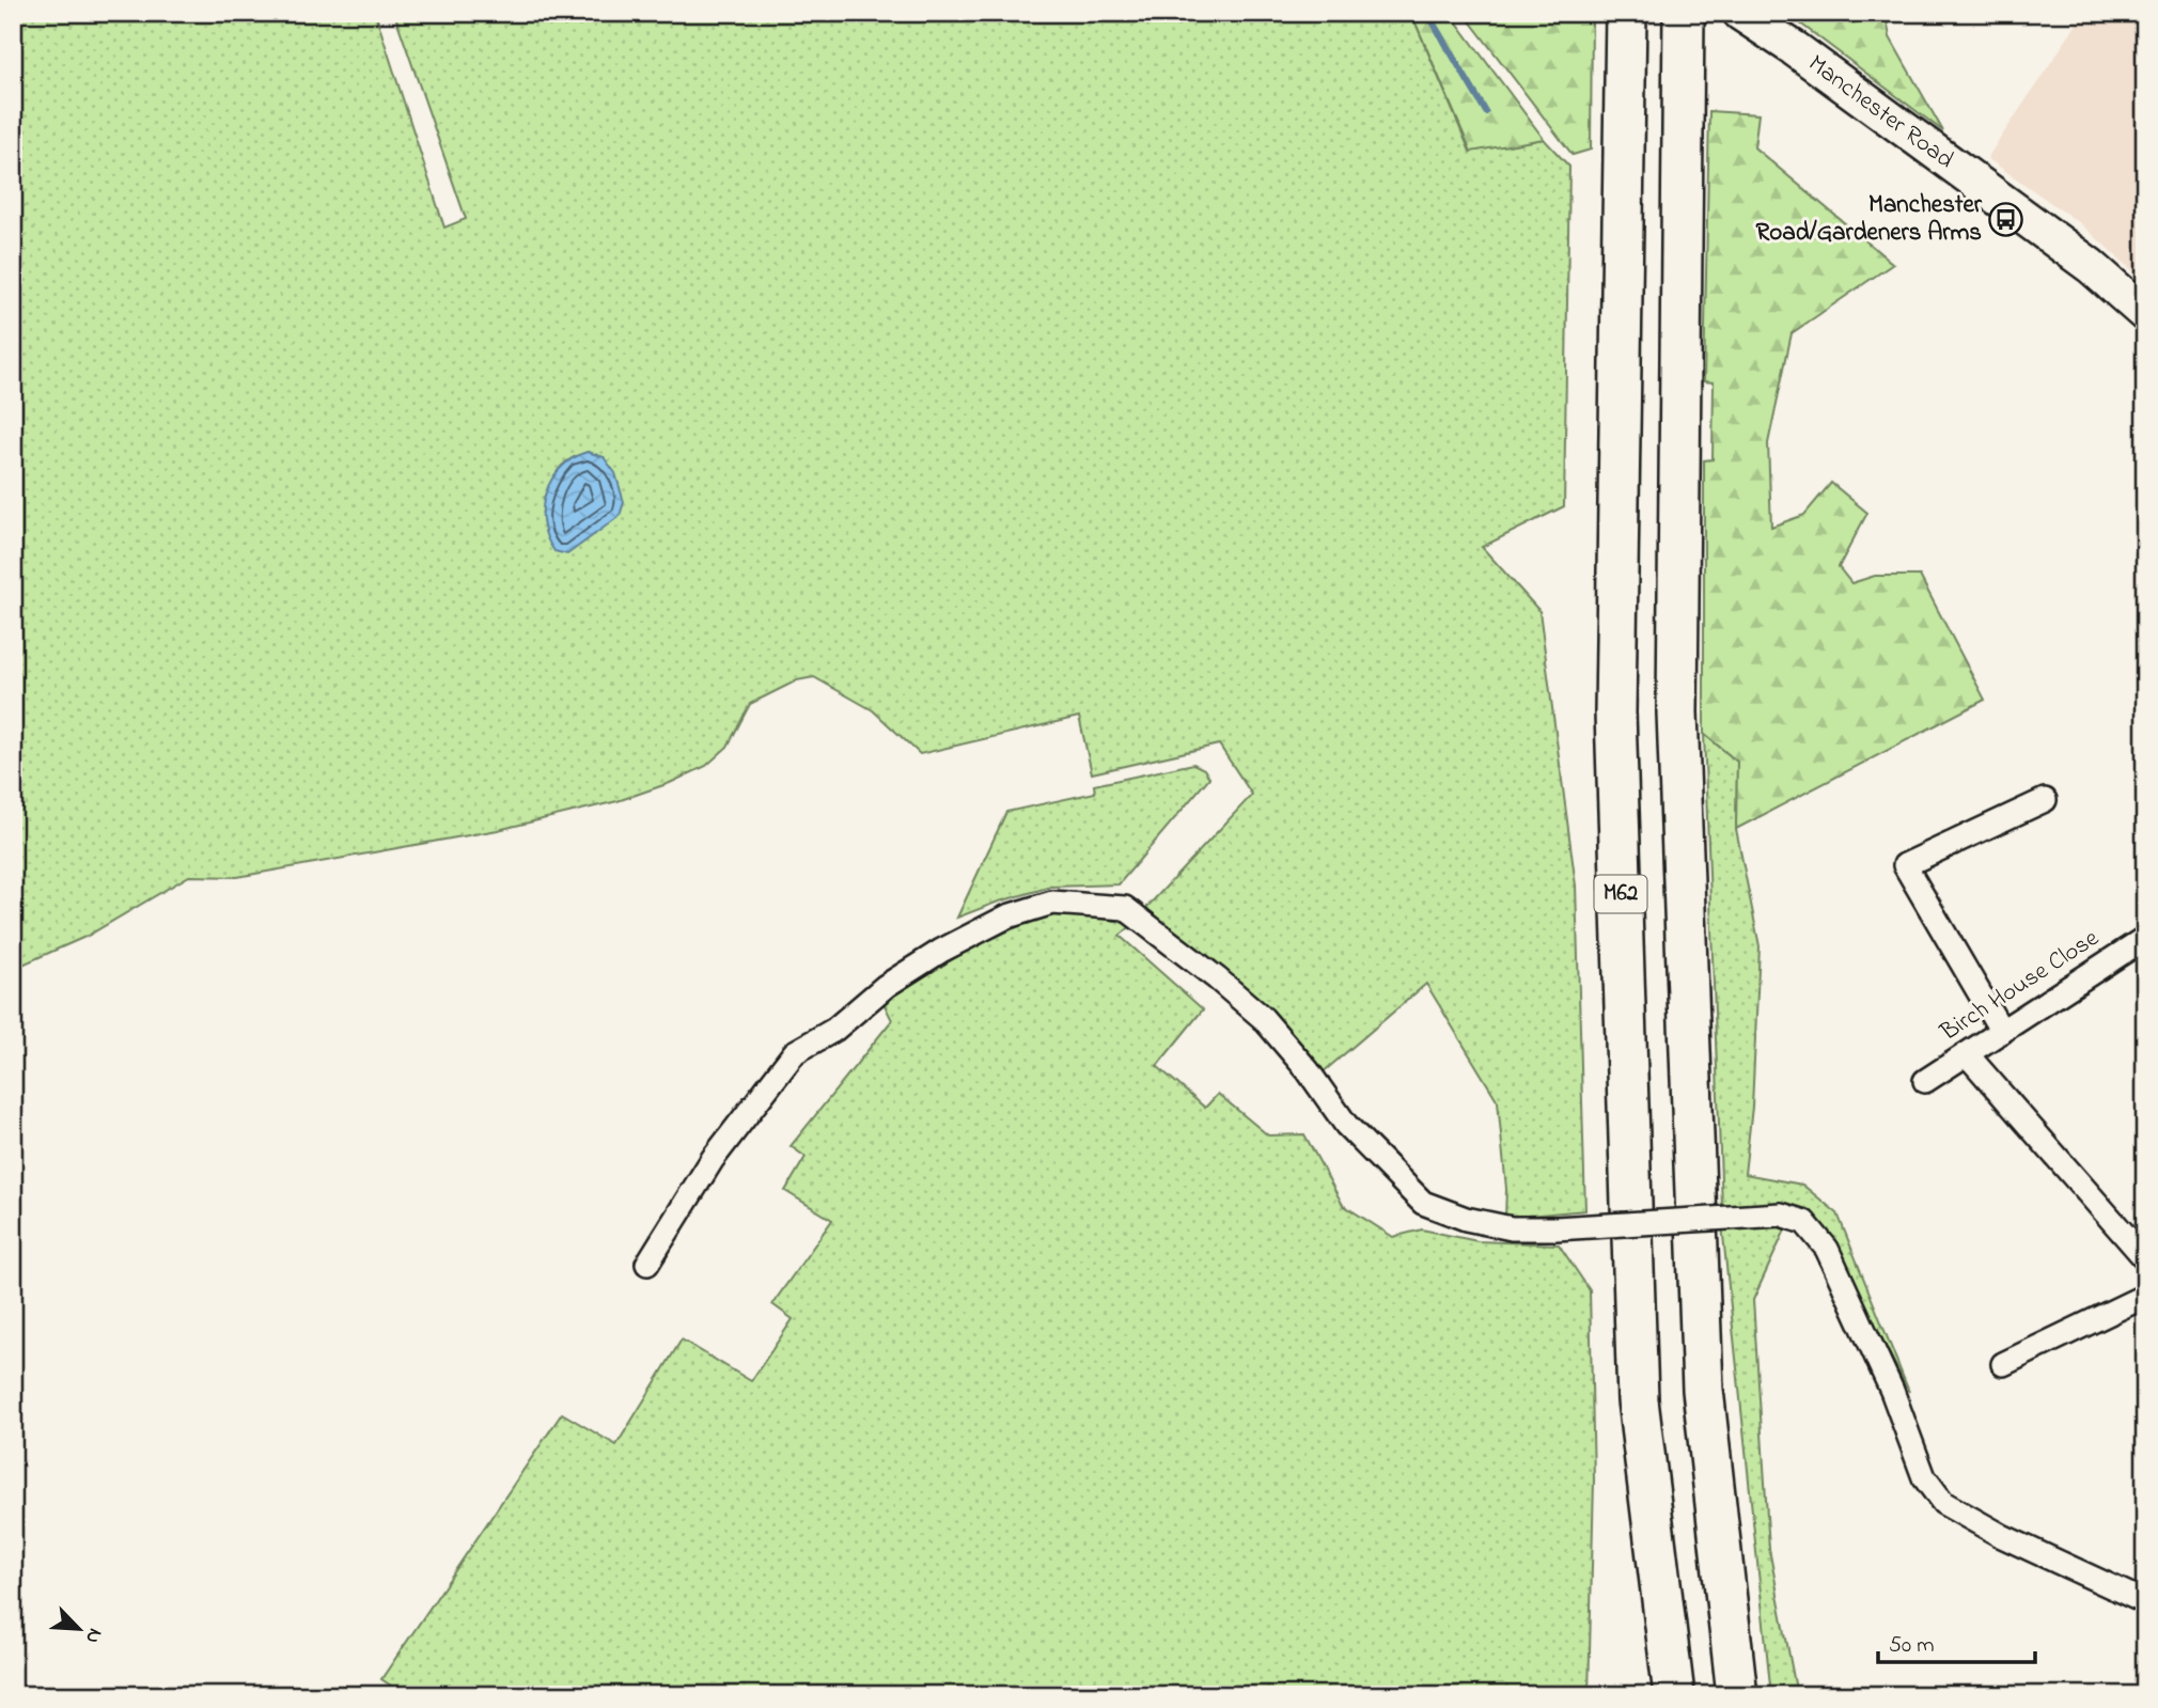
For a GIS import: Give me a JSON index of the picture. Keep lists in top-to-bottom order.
{
  "streets": {
    "highway": ["M62"],
    "main road": ["Manchester Road"],
    "street": ["Birch House Close"]
  },
  "places": {
    "bus stop": ["Manchester Road/Gardeners Arms"]
  },
  "scale_bar": "50 m",
  "north": "bottom right"
}
